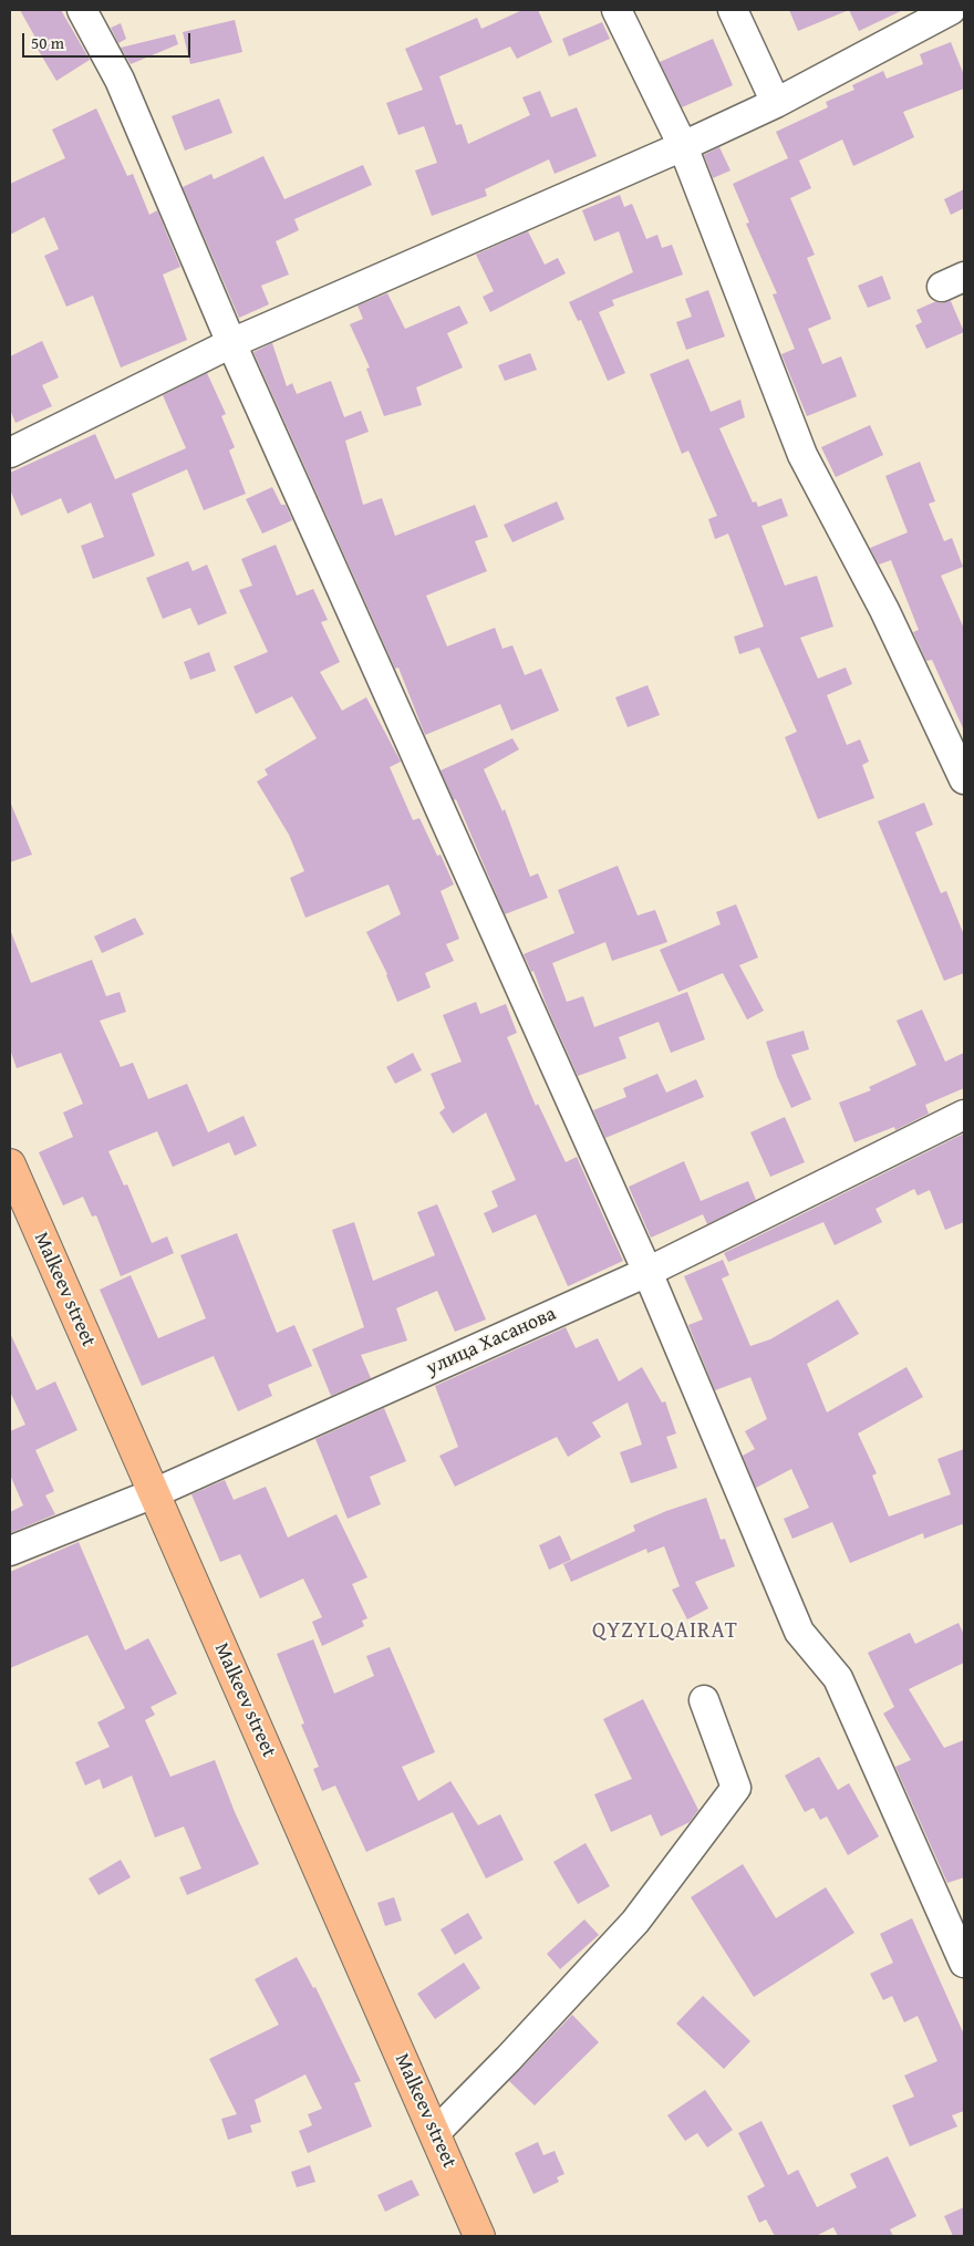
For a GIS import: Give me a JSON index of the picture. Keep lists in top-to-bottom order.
{
  "streets": {
    "main road": ["Malkeev street"],
    "street": ["улица Хасанова"]
  },
  "crossings": [
    ["Malkeev street", "улица Хасанова"]
  ],
  "districts": ["QYZYLQAIRAT"],
  "scale_bar": "50 m"
}
